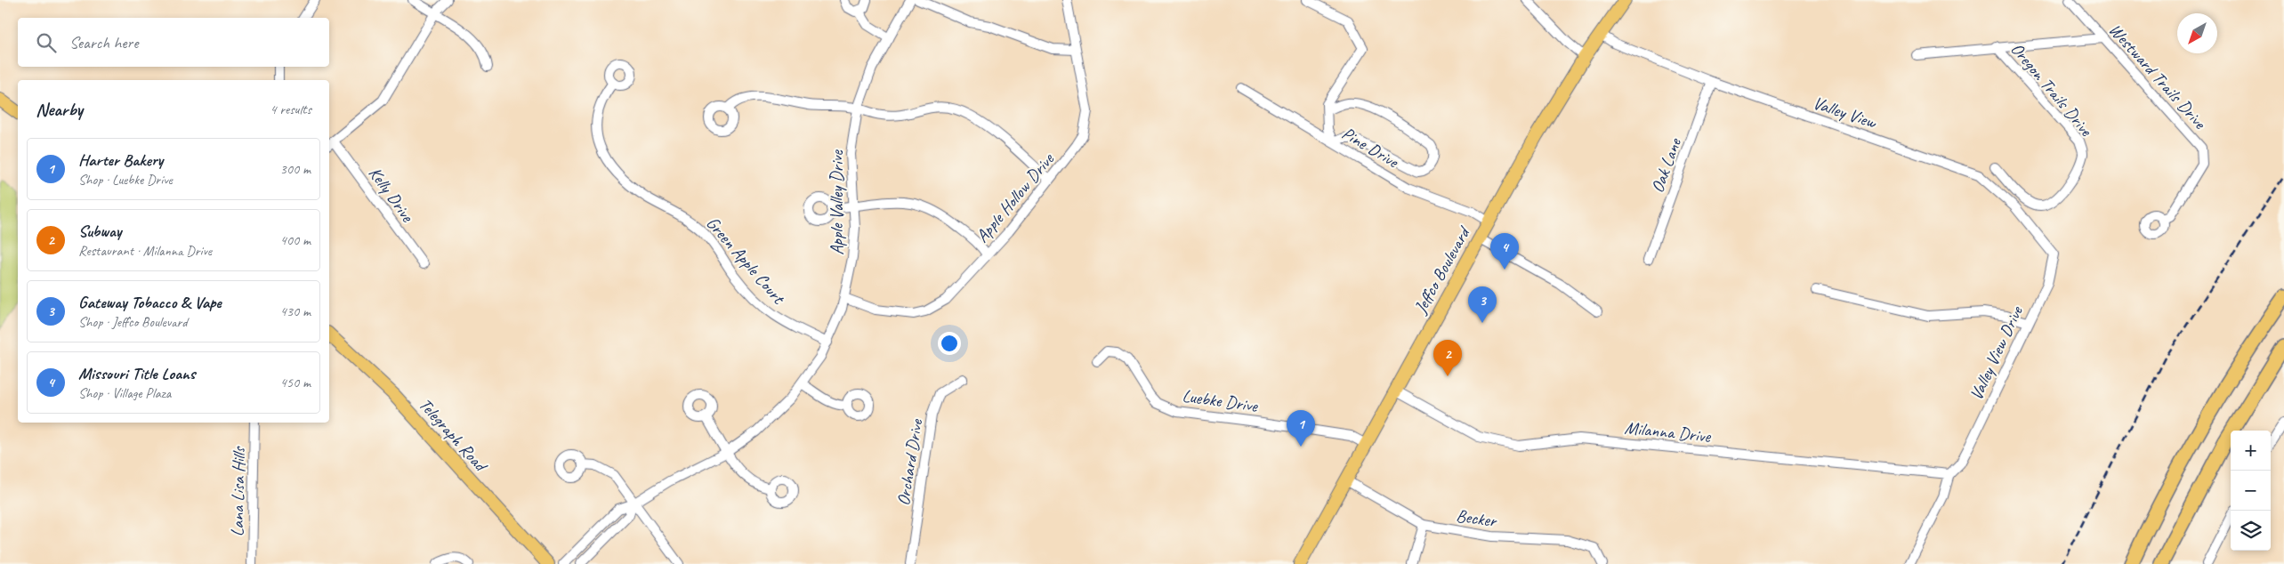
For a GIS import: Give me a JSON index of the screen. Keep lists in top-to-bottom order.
{
  "streets": {
    "main road": ["Jeffco Boulevard", "Telegraph Road"],
    "street": [
      "Westward Trails Drive",
      "Oregon Trails Drive",
      "Valley View",
      "Pine Drive",
      "Oak Lane",
      "Kelly Drive",
      "Apple Hollow Drive",
      "Apple Valley Drive",
      "Green Apple Court",
      "Valley View Drive",
      "Luebke Drive",
      "Milanna Drive",
      "Orchard Drive",
      "Lana Lisa Hills",
      "Becker"
    ]
  },
  "crossings": [
    ["Valley View", "Oak Lane"],
    ["Valley View", "Jeffco Boulevard"],
    ["Valley View", "Valley View Drive"],
    ["Pine Drive", "Jeffco Boulevard"],
    ["Apple Hollow Drive", "Apple Valley Drive"],
    ["Apple Valley Drive", "Green Apple Court"],
    ["Jeffco Boulevard", "Luebke Drive"],
    ["Jeffco Boulevard", "Milanna Drive"],
    ["Jeffco Boulevard", "Becker"],
    ["Valley View Drive", "Milanna Drive"]
  ],
  "north": "bottom left",
  "page": {
    "search": "Search here",
    "heading": ["Nearby", "4 results"],
    "list": [
      {
        "mark": "1",
        "name": "Harter Bakery",
        "note": "Shop · Luebke Drive",
        "value": "300 m"
      },
      {
        "mark": "2",
        "name": "Subway",
        "note": "Restaurant · Milanna Drive",
        "value": "400 m"
      },
      {
        "mark": "3",
        "name": "Gateway Tobacco & Vape",
        "note": "Shop · Jeffco Boulevard",
        "value": "430 m"
      },
      {
        "mark": "4",
        "name": "Missouri Title Loans",
        "note": "Shop · Village Plaza",
        "value": "450 m"
      }
    ],
    "pins": [
      "4",
      "3",
      "2",
      "1"
    ],
    "map_buttons": ["+", "−"]
  }
}
